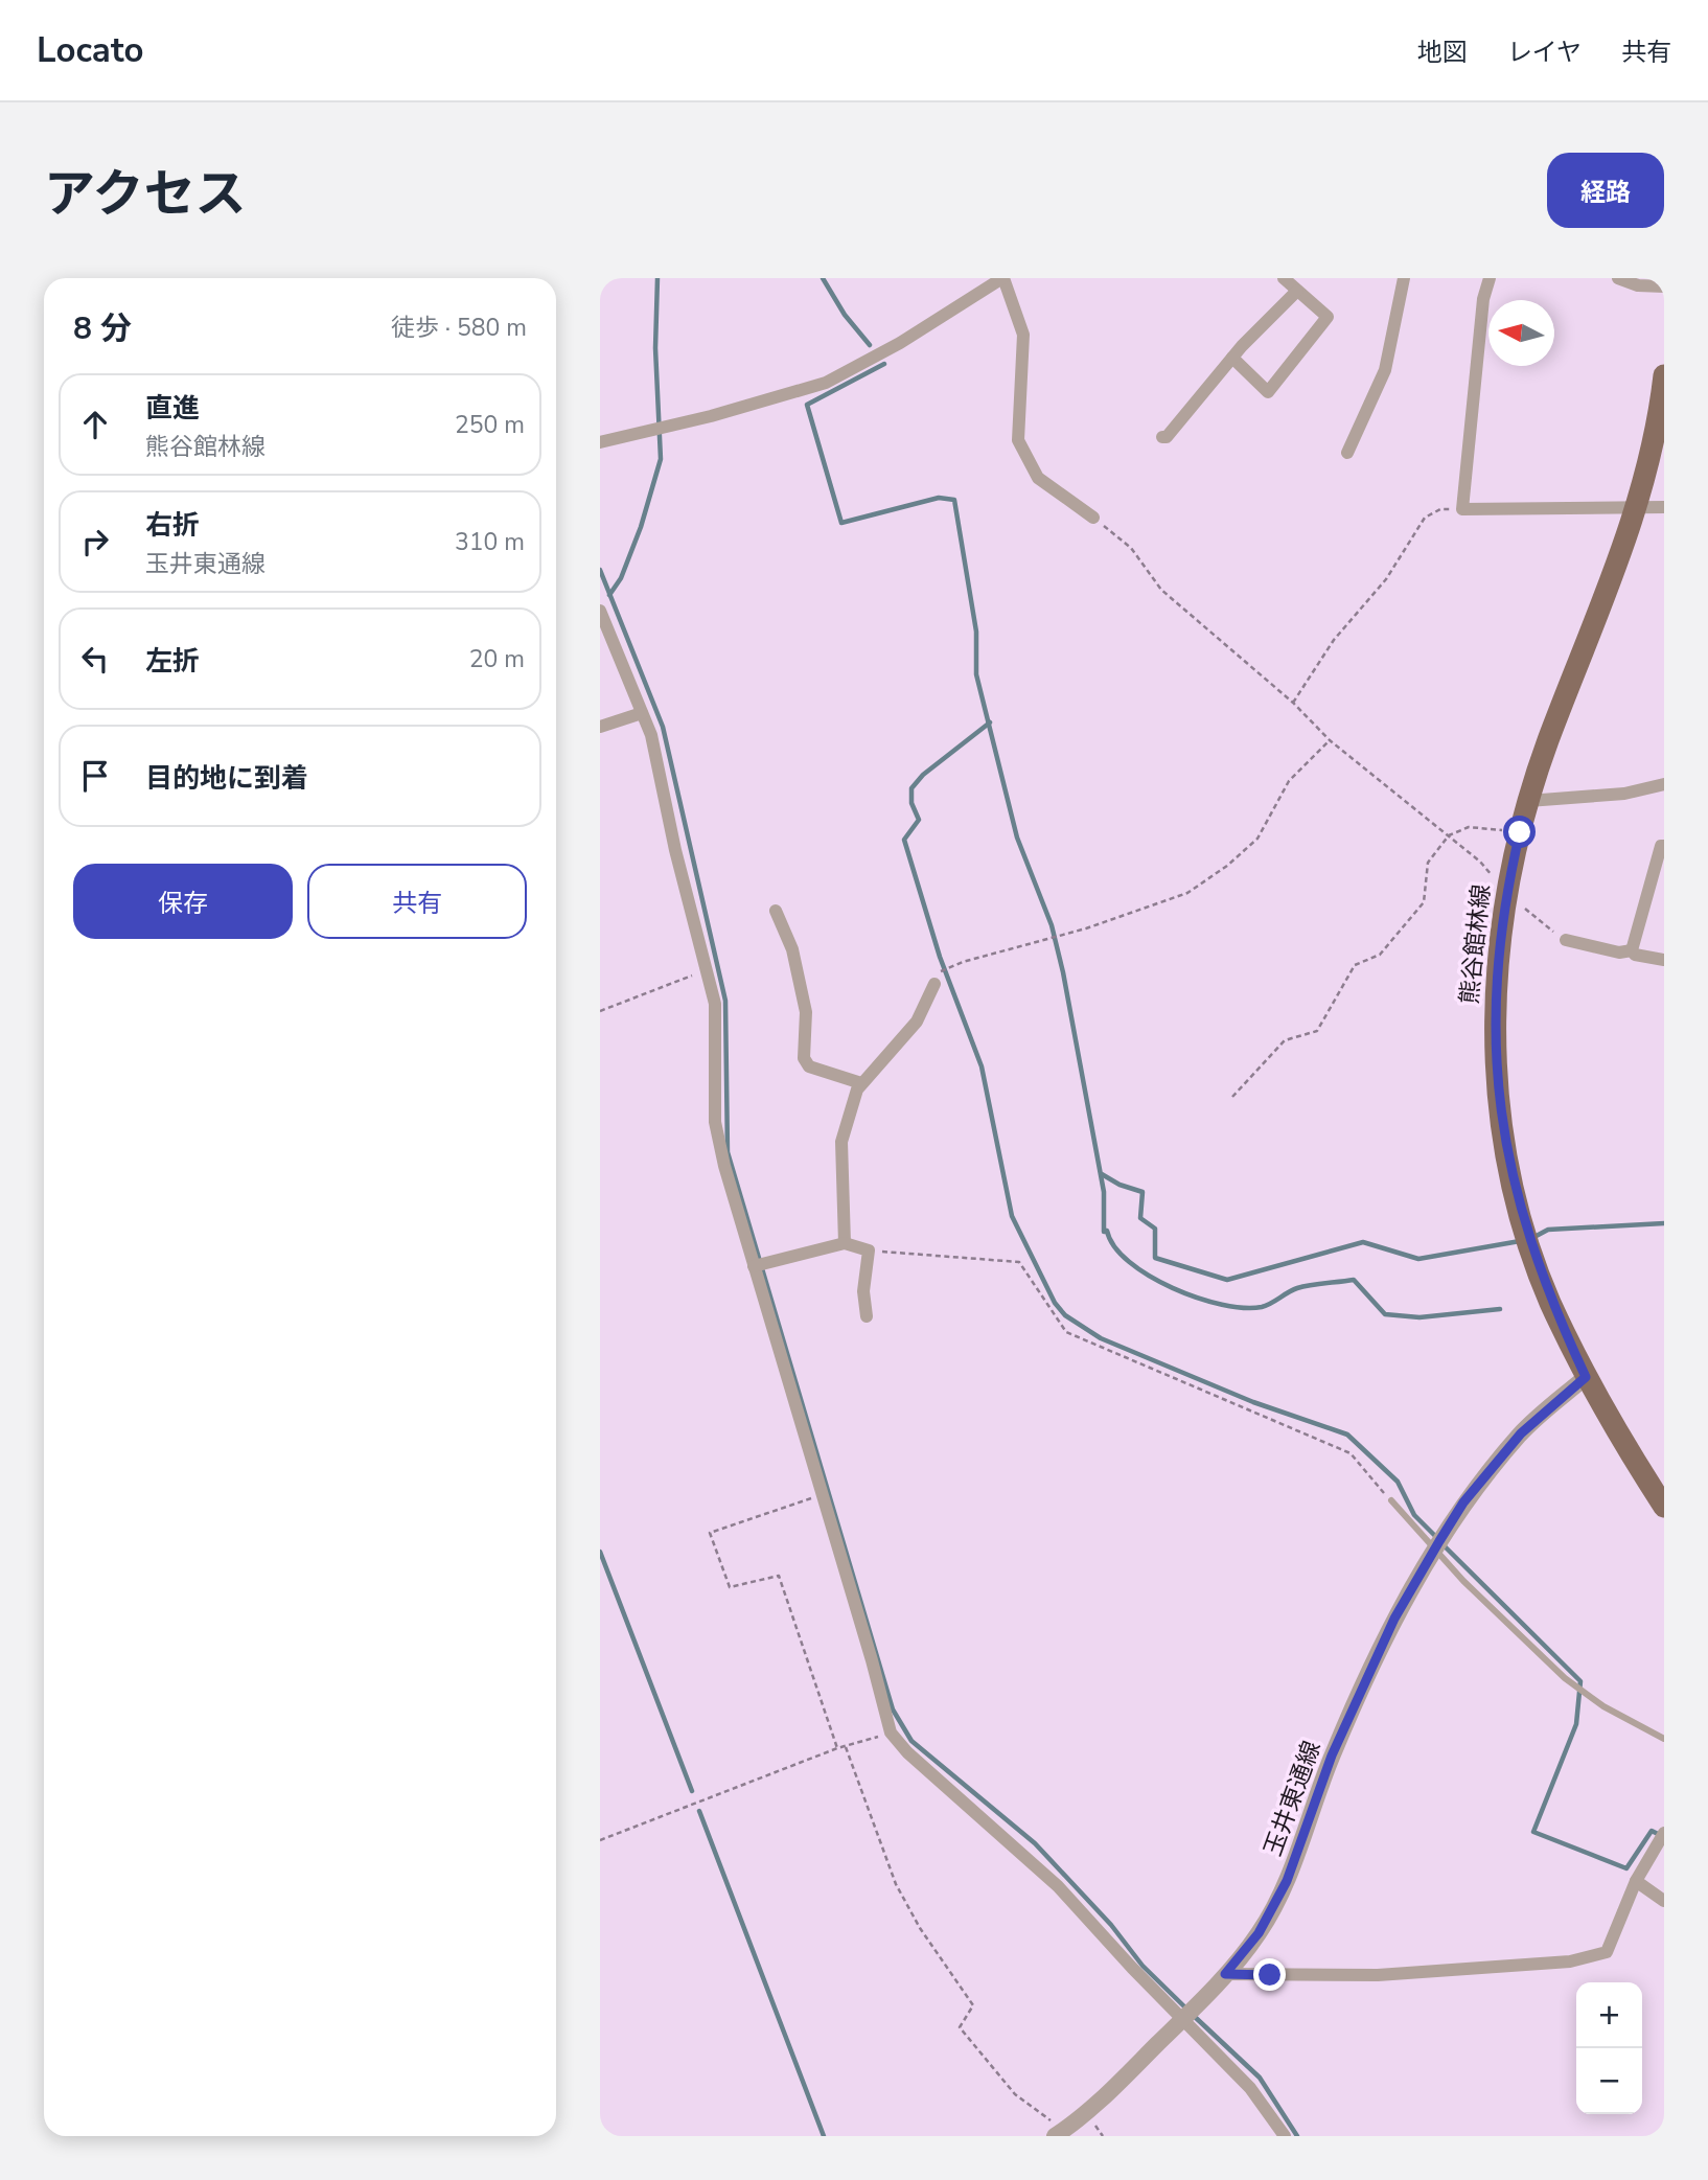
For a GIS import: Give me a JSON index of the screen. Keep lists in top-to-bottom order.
{
  "streets": {
    "main road": ["熊谷館林線"],
    "street": ["玉井東通線"]
  },
  "crossings": [
    ["熊谷館林線", "玉井東通線"]
  ],
  "north": "left",
  "page": {
    "header": "Locato",
    "nav": ["地図", "レイヤ", "共有"],
    "title": "アクセス",
    "buttons": [
      "経路",
      ["保存", "共有"]
    ],
    "heading": ["8 分", "徒歩 · 580 m"],
    "list": [
      ["直進", "熊谷館林線", "250 m"],
      ["右折", "玉井東通線", "310 m"],
      ["左折", "20 m"],
      "目的地に到着"
    ],
    "map_buttons": ["+", "−"]
  }
}
